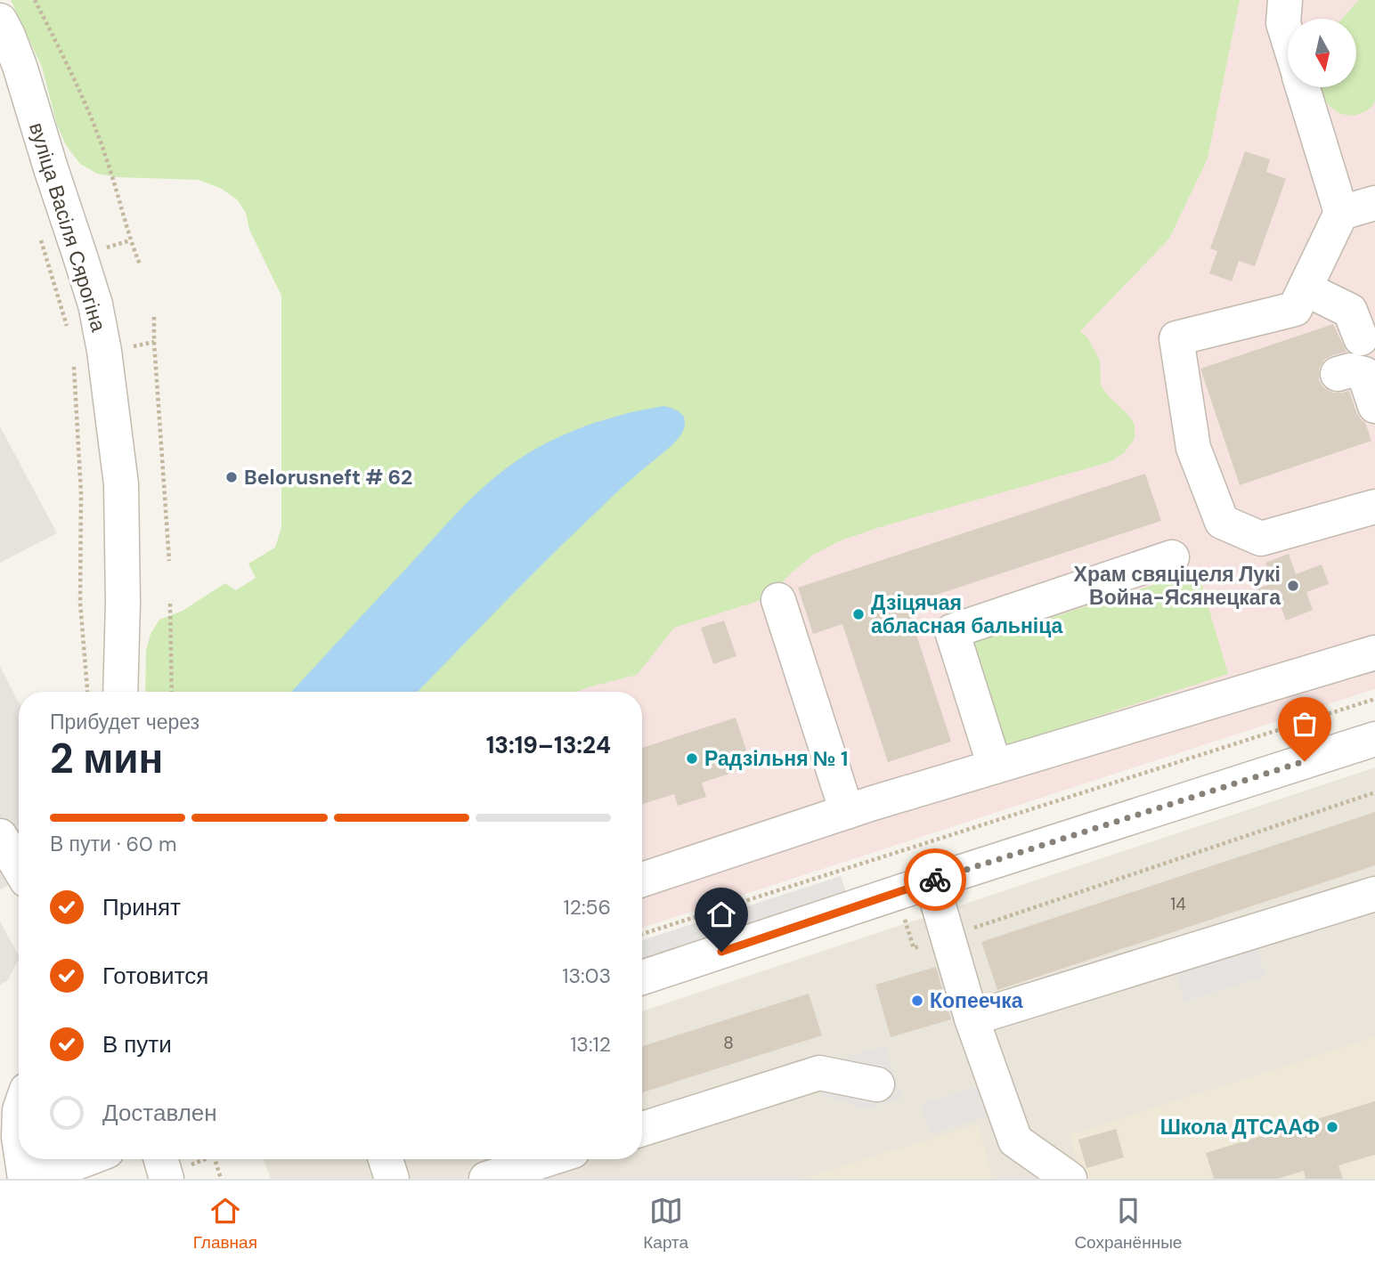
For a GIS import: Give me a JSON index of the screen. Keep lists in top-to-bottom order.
{
  "streets": {
    "street": ["вуліца Васіля Сярогіна"]
  },
  "places": [
    "Belorusneft # 62",
    "Храм свяціцеля Лукі Война-Ясянецкага",
    "Дзіцячая абласная бальніца",
    "Радзільня № 1",
    "Копеечка",
    "Школа ДТСААФ"
  ],
  "house_numbers": ["14", "8"],
  "north": "bottom",
  "page": {
    "heading": ["2 мин", "Прибудет через", "13:19–13:24"],
    "bar": "В пути · 60 m",
    "list": [
      ["Принят", "12:56"],
      ["Готовится", "13:03"],
      ["В пути", "13:12"],
      "Доставлен"
    ],
    "tabs": ["Главная", "Карта", "Сохранённые"]
  }
}
